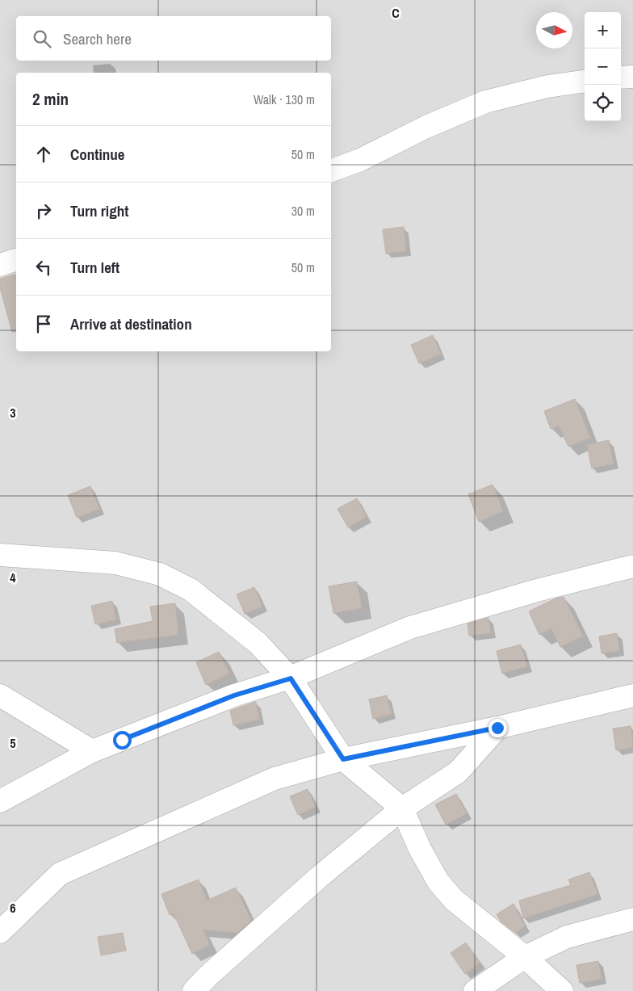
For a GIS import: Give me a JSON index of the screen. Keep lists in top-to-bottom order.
{
  "north": "right",
  "page": {
    "map_buttons": ["+", "−"],
    "search": "Search here",
    "heading": ["2 min", "Walk · 130 m"],
    "list": [
      ["Continue", "50 m"],
      ["Turn right", "30 m"],
      ["Turn left", "50 m"],
      "Arrive at destination"
    ]
  },
  "grid": {
    "columns": ["C"],
    "rows": [
      "3",
      "4",
      "5",
      "6"
    ]
  }
}
